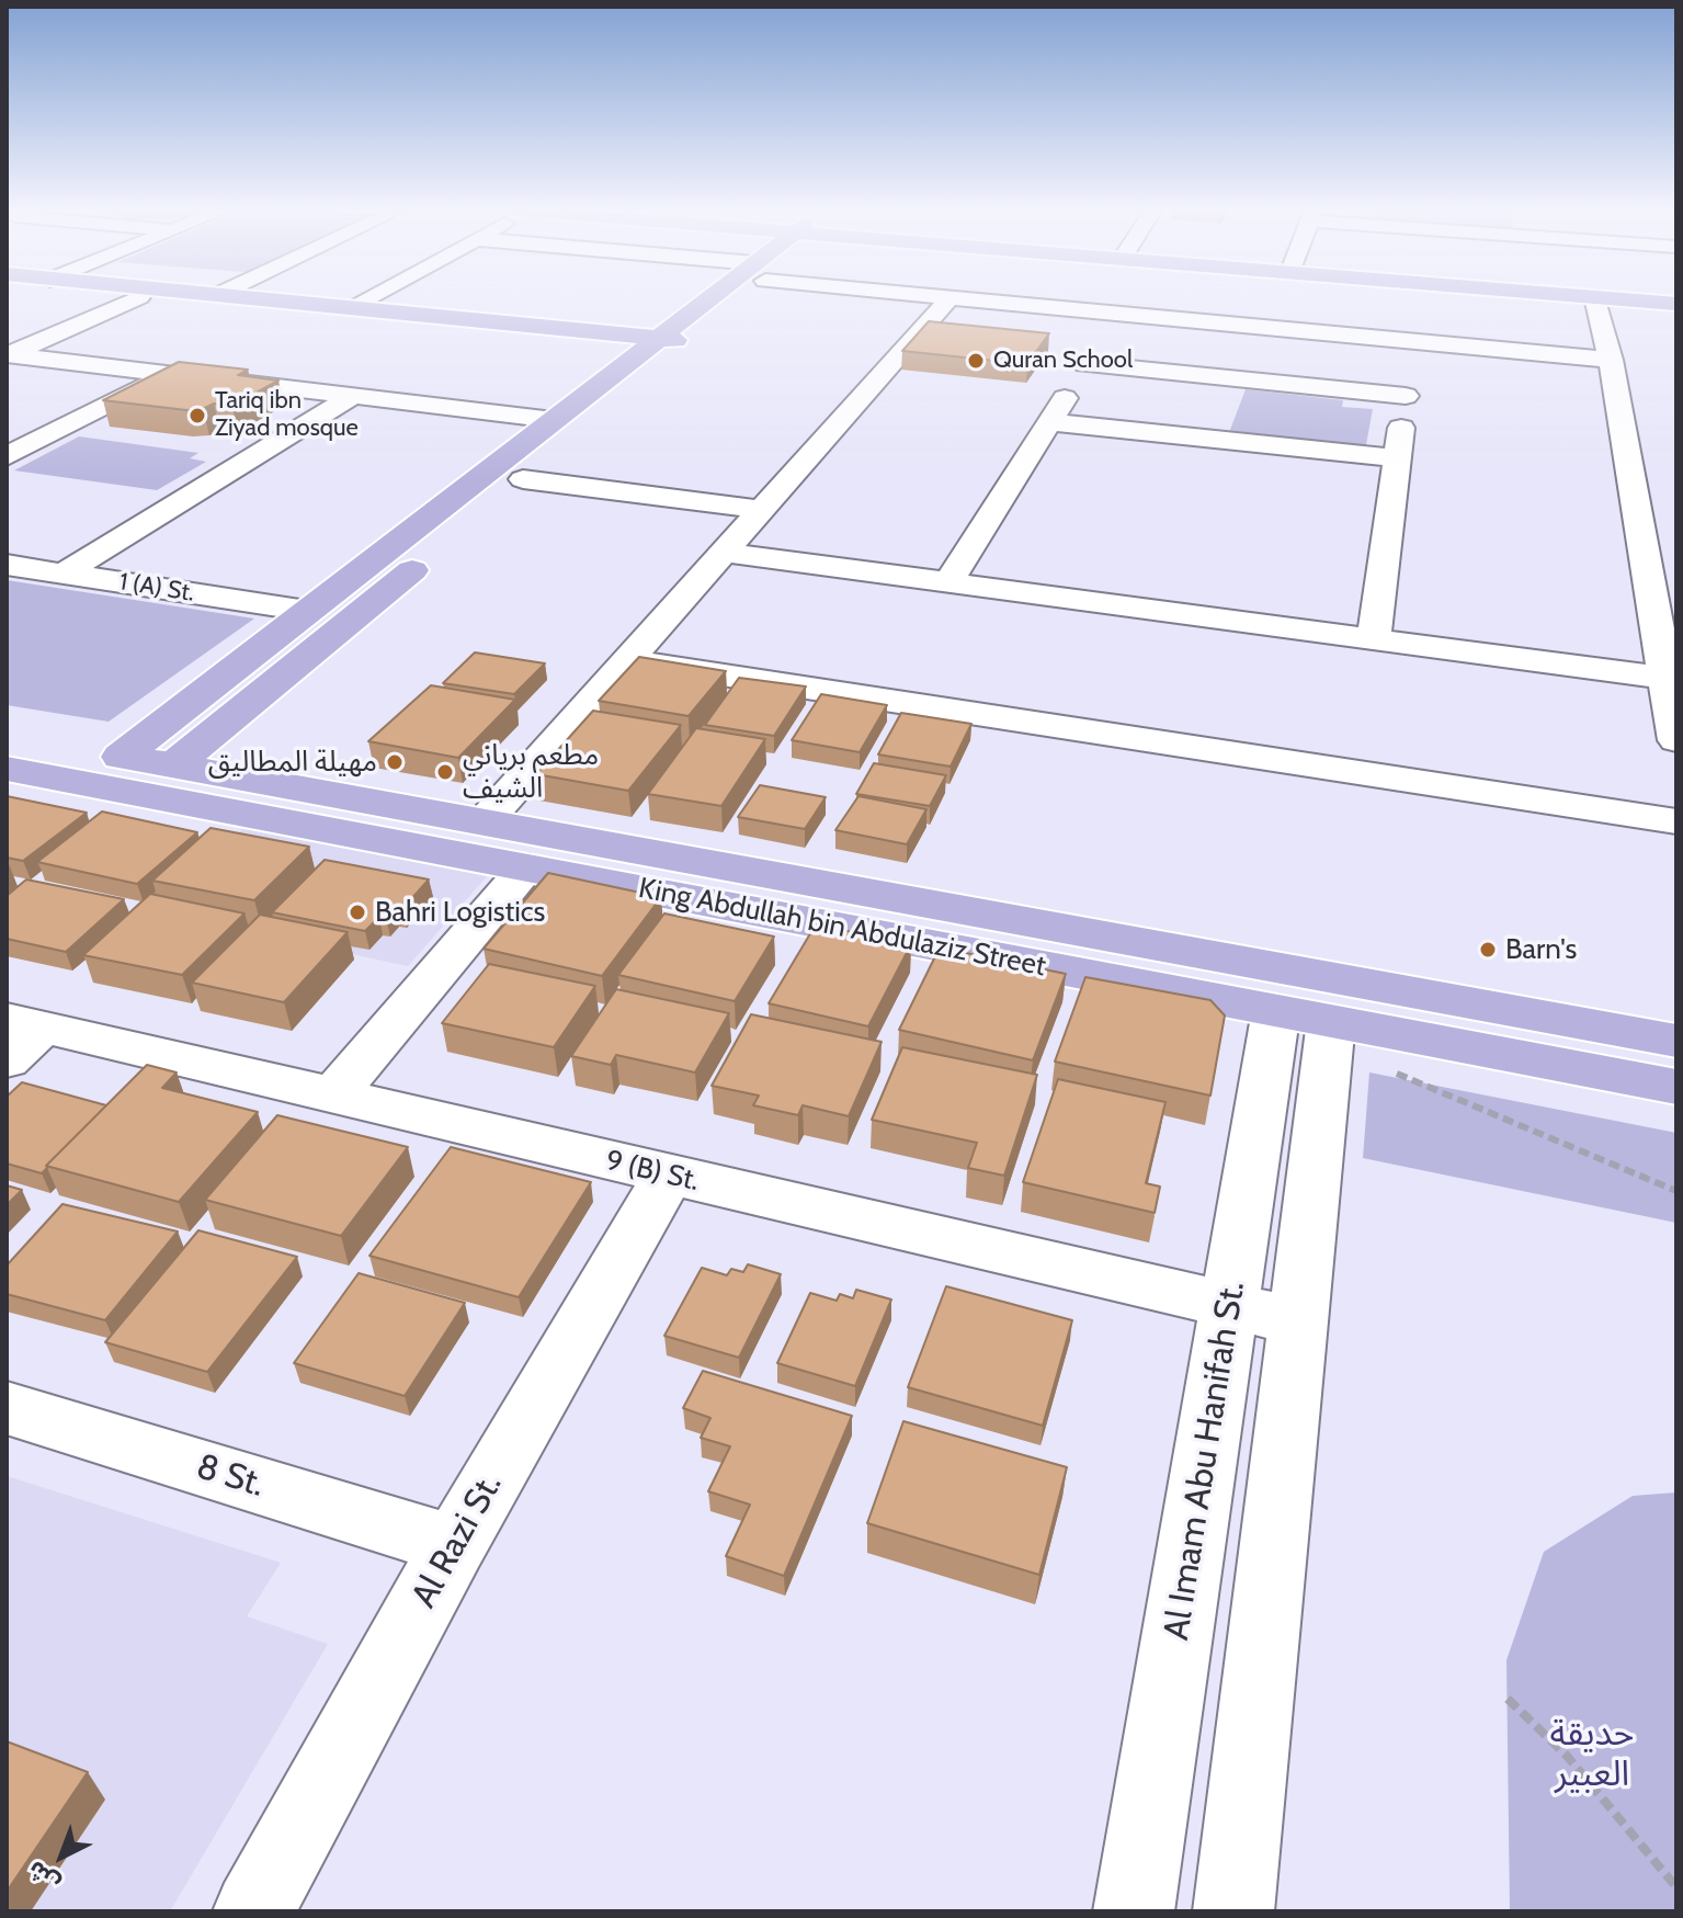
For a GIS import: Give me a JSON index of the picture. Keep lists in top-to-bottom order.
{
  "streets": {
    "main road": ["King Abdullah bin Abdulaziz Street"],
    "street": [
      "1 (A) St.",
      "9 (B) St.",
      "Al Imam Abu Hanifah St.",
      "8 St.",
      "Al Razi St."
    ]
  },
  "crossings": [
    ["King Abdullah bin Abdulaziz Street", "Al Imam Abu Hanifah St."],
    ["9 (B) St.", "Al Imam Abu Hanifah St."],
    ["9 (B) St.", "Al Razi St."],
    ["8 St.", "Al Razi St."]
  ],
  "parks": ["حديقة العبير"],
  "places": [
    "Quran School",
    "Tariq ibn Ziyad mosque",
    "مهيلة المطاليق",
    "مطعم برياني الشيف",
    "Bahri Logistics",
    "Barn's"
  ],
  "north": "bottom left"
}
